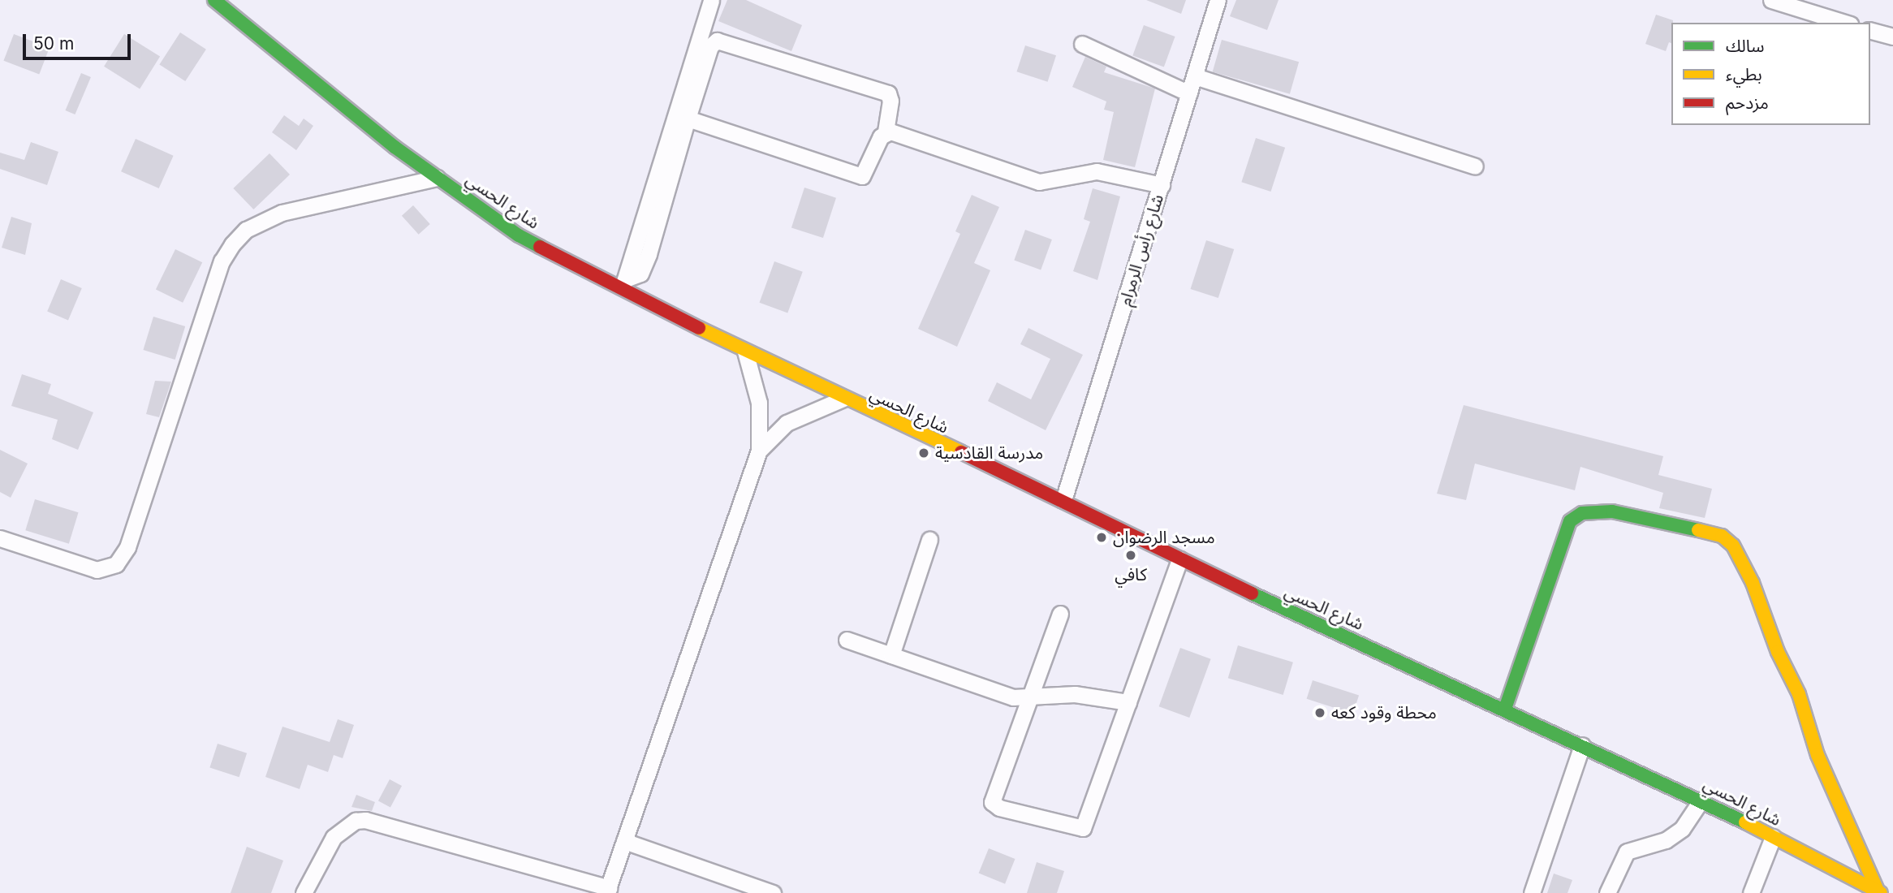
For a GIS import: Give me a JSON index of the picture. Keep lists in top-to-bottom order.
{
  "streets": {
    "street": ["شارع الحسي", "شارع رأس الرمرام"]
  },
  "crossings": [
    ["شارع الحسي", "شارع رأس الرمرام"]
  ],
  "places": [
    "مدرسة القادسية",
    "مسجد الرضوان",
    "كافي",
    "محطة وقود كعه"
  ],
  "legend": ["سالك", "بطيء", "مزدحم"],
  "scale_bar": "50 m"
}
